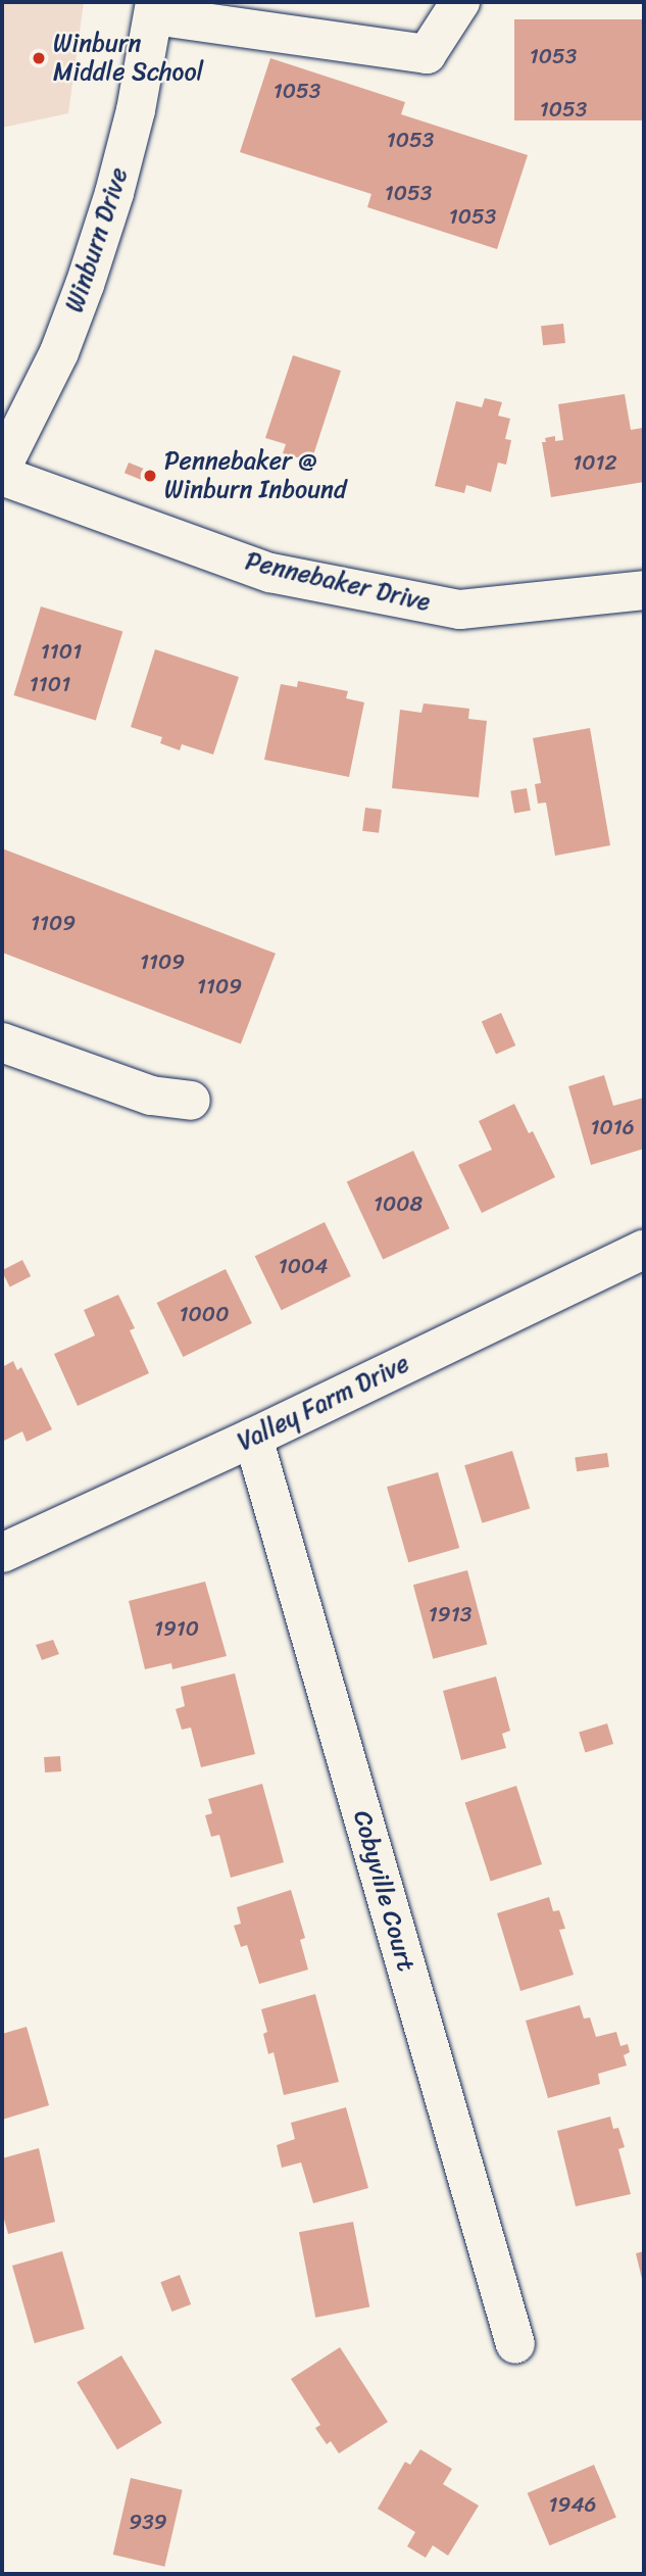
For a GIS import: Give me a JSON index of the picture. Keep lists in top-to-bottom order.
{
  "streets": {
    "street": [
      "Winburn Drive",
      "Pennebaker Drive",
      "Valley Farm Drive",
      "Cobyville Court"
    ]
  },
  "crossings": [
    ["Valley Farm Drive", "Cobyville Court"]
  ],
  "places": ["Winburn Middle School", "Pennebaker @ Winburn Inbound"],
  "house_numbers": [
    "1053",
    "1053",
    "1053",
    "1053",
    "1053",
    "1053",
    "1012",
    "1101",
    "1101",
    "1109",
    "1109",
    "1109",
    "1016",
    "1008",
    "1004",
    "1000",
    "1913",
    "1910",
    "1946",
    "939"
  ]
}
